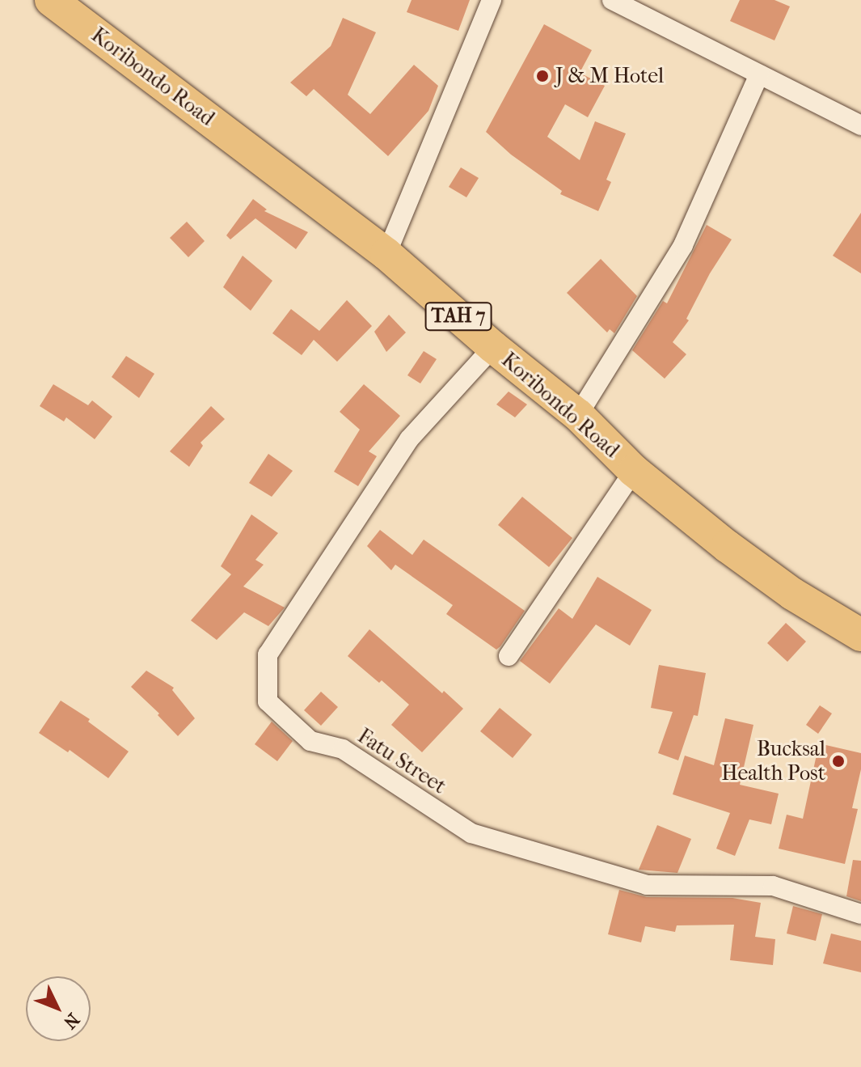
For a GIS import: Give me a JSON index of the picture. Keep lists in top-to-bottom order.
{
  "streets": {
    "highway": ["Koribondo Road", "TAH 7"],
    "street": ["Fatu Street"]
  },
  "crossings": [
    ["Koribondo Road", "Fatu Street"]
  ],
  "places": ["J & M Hotel", "Bucksal Health Post"],
  "north": "bottom right"
}
